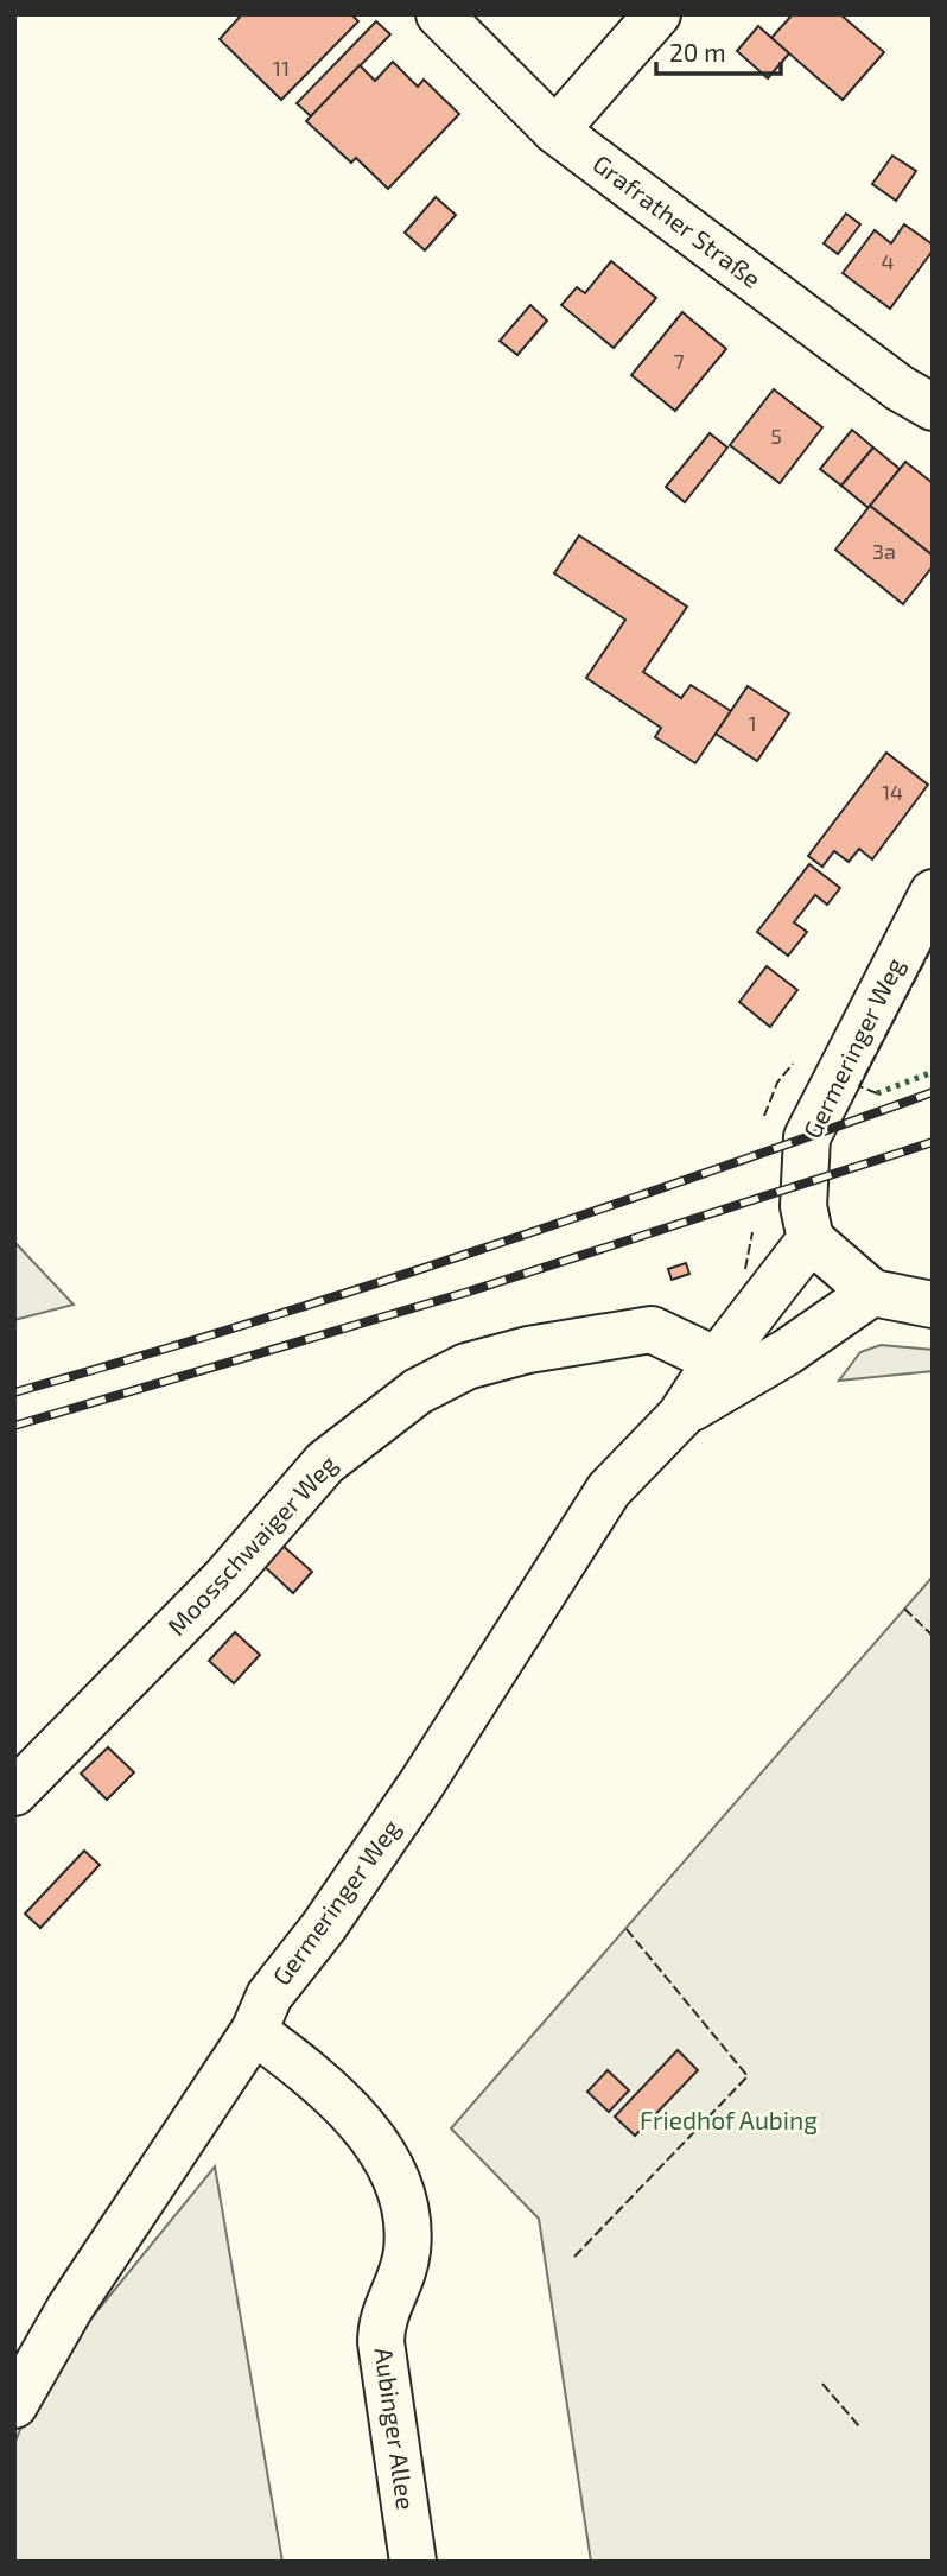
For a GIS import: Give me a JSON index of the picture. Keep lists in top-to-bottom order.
{
  "streets": {
    "street": [
      "Grafrather Straße",
      "Germeringer Weg",
      "Moosschwaiger Weg",
      "Aubinger Allee"
    ]
  },
  "crossings": [
    ["Germeringer Weg", "Moosschwaiger Weg"],
    ["Germeringer Weg", "Aubinger Allee"]
  ],
  "parks": ["Friedhof Aubing"],
  "house_numbers": [
    "11",
    "4",
    "7",
    "5",
    "3a",
    "1",
    "14"
  ],
  "scale_bar": "20 m"
}
